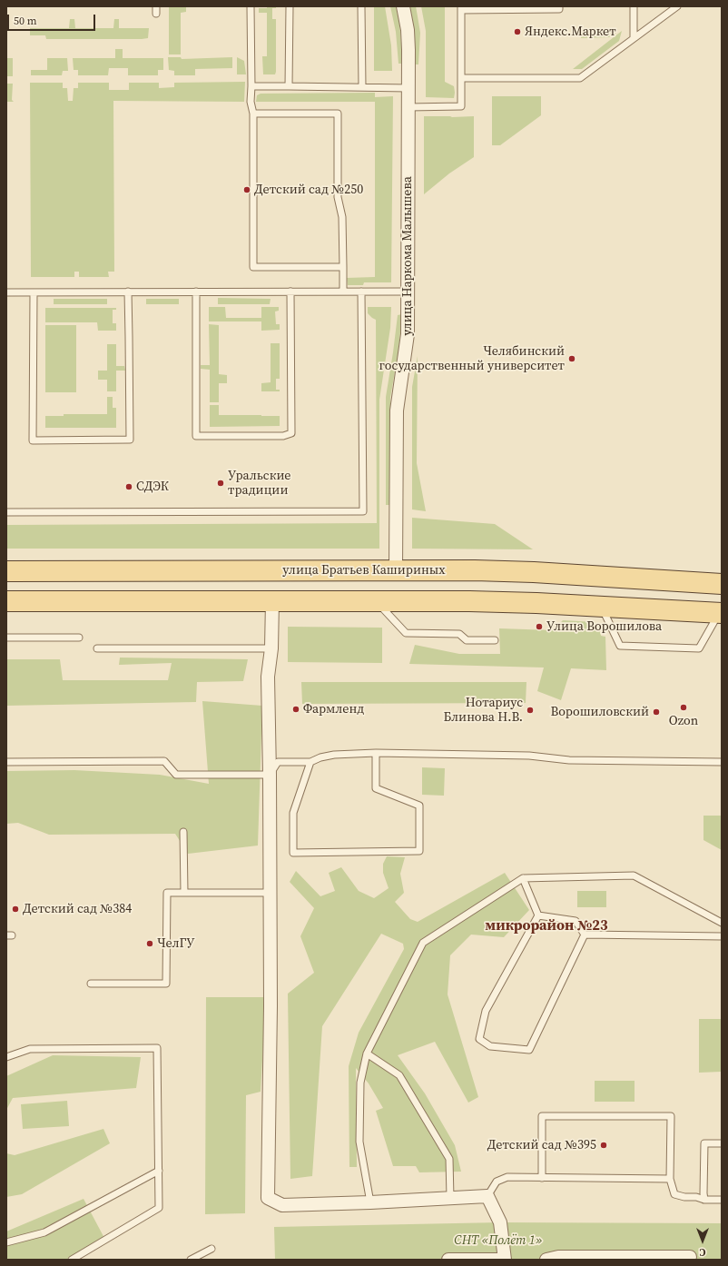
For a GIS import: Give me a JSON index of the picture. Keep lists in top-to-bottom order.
{
  "streets": {
    "main road": ["улица Братьев Кашириных"],
    "street": ["улица Наркома Малышева"]
  },
  "crossings": [
    ["улица Наркома Малышева", "улица Братьев Кашириных"]
  ],
  "districts": ["микрорайон №23"],
  "parks": ["СНТ «Полёт 1»"],
  "places": [
    "Яндекс.Маркет",
    "Детский сад №250",
    "Челябинский государственный университет",
    "Уральские традиции",
    "СДЭК",
    "Улица Ворошилова",
    "Ozon",
    "Фармленд",
    "Нотариус Блинова Н.В.",
    "Ворошиловский",
    "Детский сад №384",
    "ЧелГУ",
    "Детский сад №395"
  ],
  "scale_bar": "50 m",
  "north": "bottom"
}
